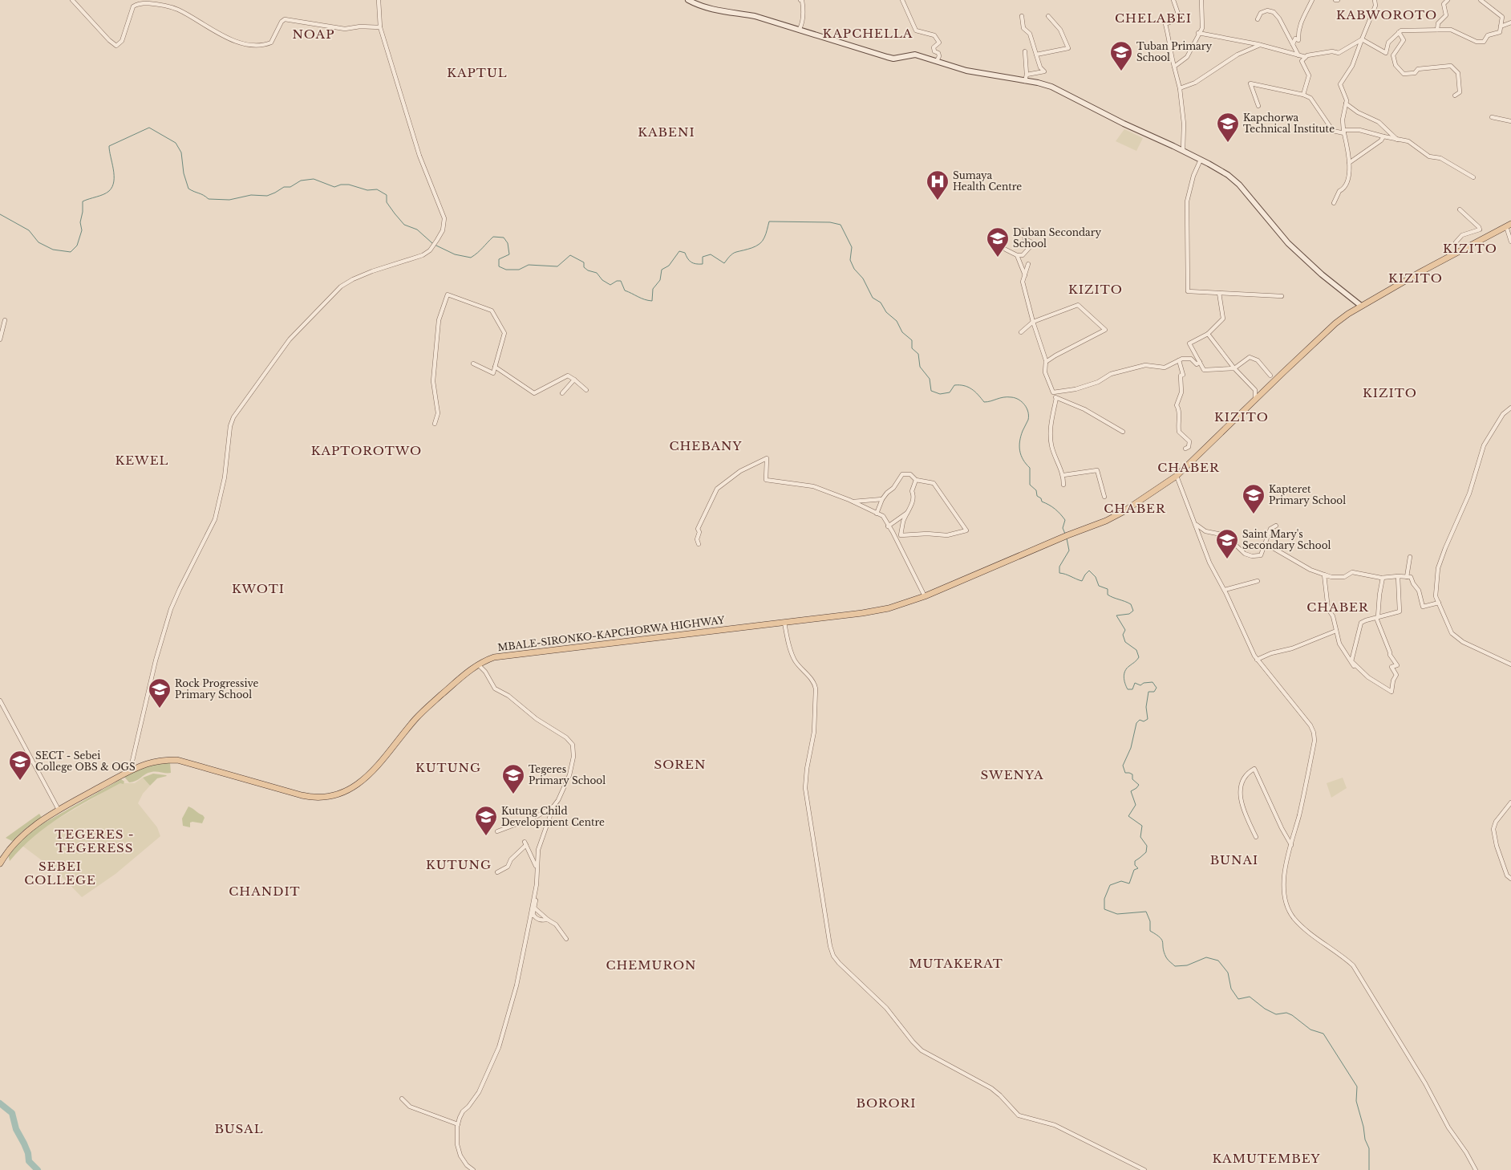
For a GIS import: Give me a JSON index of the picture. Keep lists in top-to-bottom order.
{
  "streets": {
    "main road": ["MBALE-SIRONKO-KAPCHORWA HIGHWAY"]
  },
  "districts": [
    "KABWOROTO",
    "CHELABEI",
    "KAPCHELLA",
    "NOAP",
    "KAPTUL",
    "KABENI",
    "KIZITO",
    "KIZITO",
    "KIZITO",
    "KIZITO",
    "KIZITO",
    "CHEBANY",
    "KAPTOROTWO",
    "KEWEL",
    "CHABER",
    "CHABER",
    "KWOTI",
    "CHABER",
    "SOREN",
    "KUTUNG",
    "SWENYA",
    "TEGERES - TEGERESS",
    "BUNAI",
    "KUTUNG",
    "SEBEI COLLEGE",
    "CHANDIT",
    "MUTAKERAT",
    "CHEMURON",
    "BORORI",
    "BUSAL",
    "KAMUTEMBEY"
  ],
  "places": {
    "school or university": [
      "Tuban Primary School",
      "Kapchorwa Technical Institute",
      "Duban Secondary School",
      "Kapteret Primary School",
      "Saint Mary's Secondary School",
      "Rock Progressive Primary School",
      "SECT - Sebei College OBS & OGS",
      "Tegeres Primary School",
      "Kutung Child Development Centre"
    ],
    "hospital": ["Sumaya Health Centre"]
  }
}
